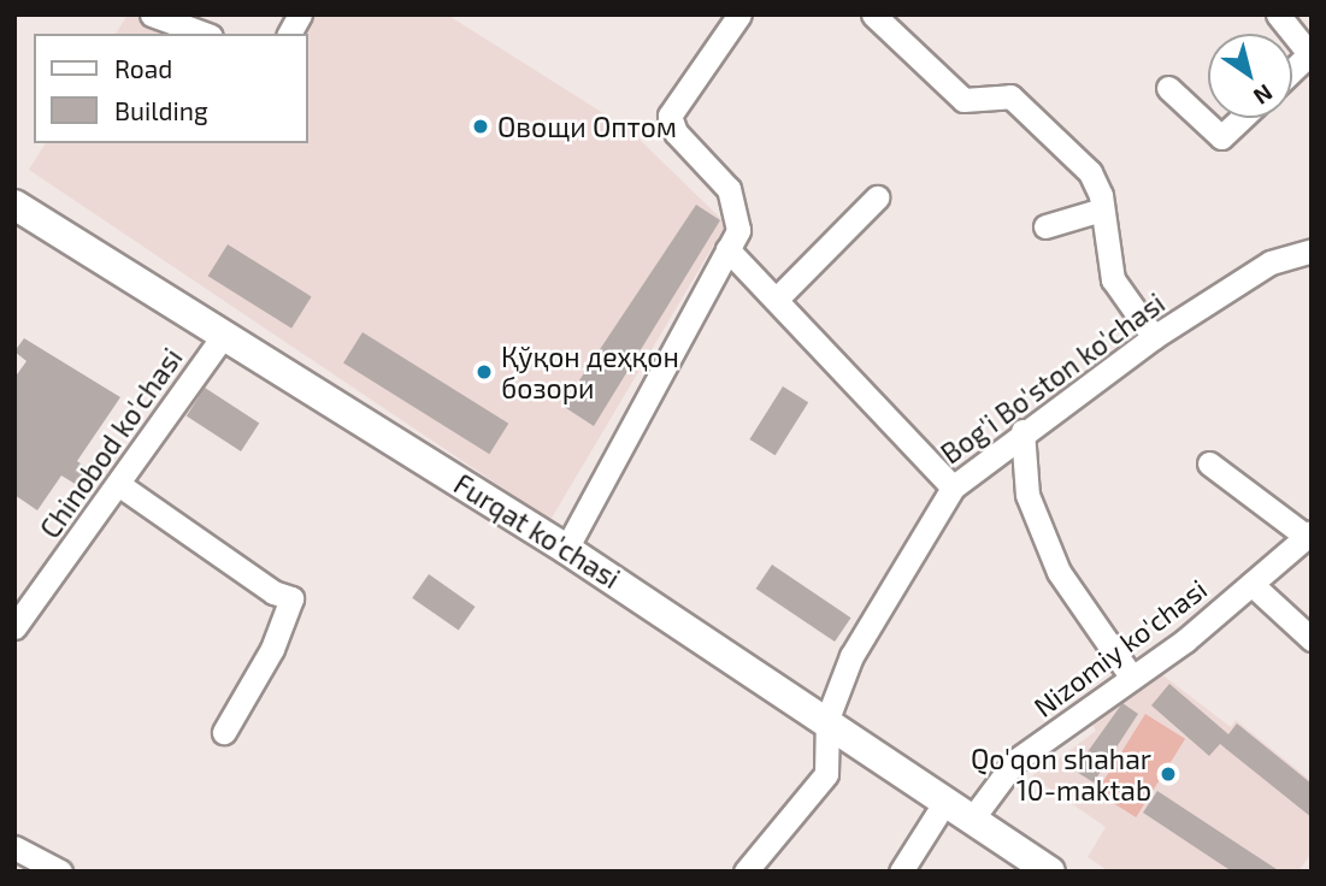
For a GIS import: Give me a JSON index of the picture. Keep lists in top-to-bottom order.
{
  "streets": {
    "main road": ["Furqat ko'chasi"],
    "street": ["Bog'i Bo'ston ko'chasi", "Chinobod ko'chasi", "Nizomiy ko'chasi"]
  },
  "crossings": [
    ["Bog'i Bo'ston ko'chasi", "Furqat ko'chasi"],
    ["Chinobod ko'chasi", "Furqat ko'chasi"],
    ["Furqat ko'chasi", "Nizomiy ko'chasi"]
  ],
  "places": ["Овощи Оптом", "Қўқон деҳқон бозори", "Qo'qon shahar 10-maktab"],
  "legend": ["Road", "Building"],
  "north": "bottom right"
}
